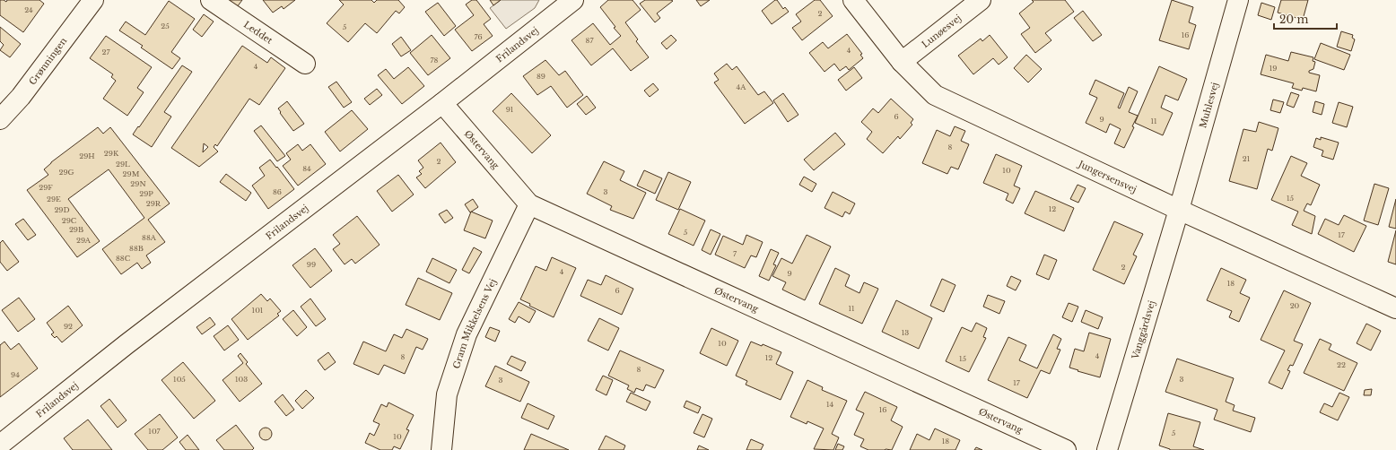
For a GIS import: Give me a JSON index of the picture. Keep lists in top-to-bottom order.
{
  "streets": {
    "street": [
      "Lunøesvej",
      "Leddet",
      "Frilandsvej",
      "Grønningen",
      "Muhlesvej",
      "Østervang",
      "Jungersensvej",
      "Gram Mikkelsens Vej",
      "Vanggårdsvej"
    ]
  },
  "crossings": [
    ["Lunøesvej", "Jungersensvej"],
    ["Frilandsvej", "Østervang"],
    ["Muhlesvej", "Jungersensvej"],
    ["Muhlesvej", "Vanggårdsvej"],
    ["Østervang", "Gram Mikkelsens Vej"],
    ["Jungersensvej", "Vanggårdsvej"]
  ],
  "house_numbers": [
    "24",
    "2",
    "25",
    "5",
    "16",
    "76",
    "87",
    "4",
    "27",
    "78",
    "4",
    "19",
    "89",
    "4A",
    "91",
    "6",
    "9",
    "11",
    "8",
    "29K",
    "29H",
    "21",
    "2",
    "29L",
    "84",
    "10",
    "29G",
    "29M",
    "29N",
    "29F",
    "86",
    "3",
    "29P",
    "15",
    "29E",
    "29R",
    "12",
    "29D",
    "29C",
    "29B",
    "5",
    "17",
    "88A",
    "29A",
    "88B",
    "7",
    "88C",
    "99",
    "2",
    "4",
    "9",
    "18",
    "6",
    "20",
    "11",
    "101",
    "92",
    "13",
    "10",
    "4",
    "8",
    "12",
    "15",
    "22",
    "8",
    "94",
    "105",
    "103",
    "3",
    "3",
    "17",
    "14",
    "16",
    "107",
    "5",
    "10",
    "18"
  ],
  "scale_bar": "20 m"
}
